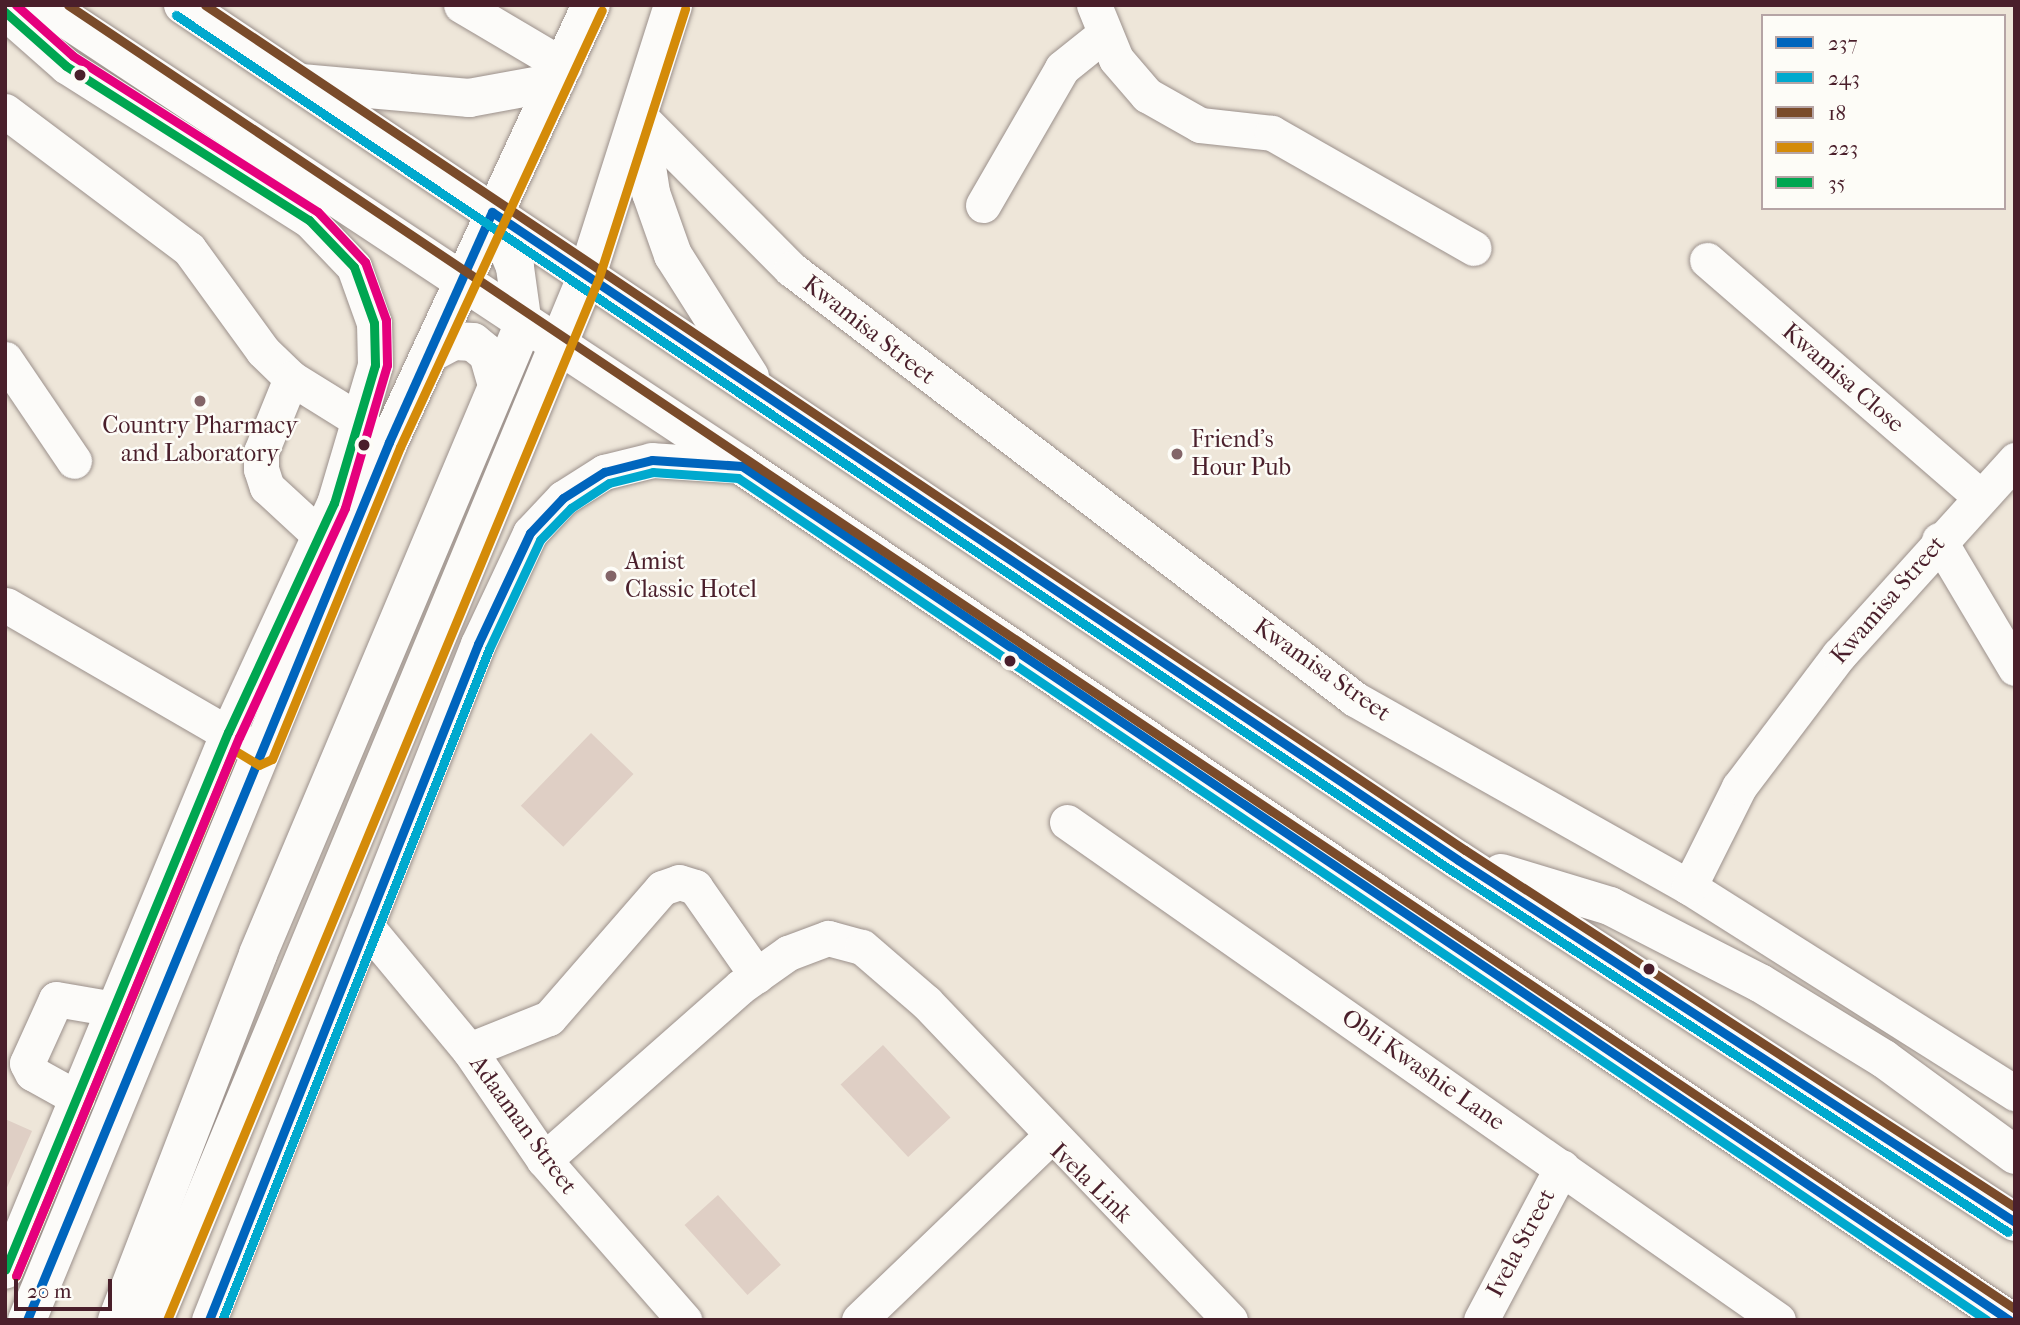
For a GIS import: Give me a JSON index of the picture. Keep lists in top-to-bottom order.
{
  "streets": {
    "street": [
      "Kwamisa Street",
      "Kwamisa Close",
      "Obli Kwashie Lane",
      "Adaaman Street",
      "Ivela Link",
      "Ivela Street"
    ]
  },
  "crossings": [
    ["Kwamisa Street", "Kwamisa Close"],
    ["Obli Kwashie Lane", "Ivela Street"]
  ],
  "places": ["Country Pharmacy and Laboratory", "Friend's Hour Pub", "Amist Classic Hotel"],
  "lines": [
    "transit line 18",
    "transit line 223",
    "transit line 35",
    "transit line 243",
    "transit line 237"
  ],
  "legend": [
    "237",
    "243",
    "18",
    "223",
    "35"
  ],
  "scale_bar": "20 m"
}
